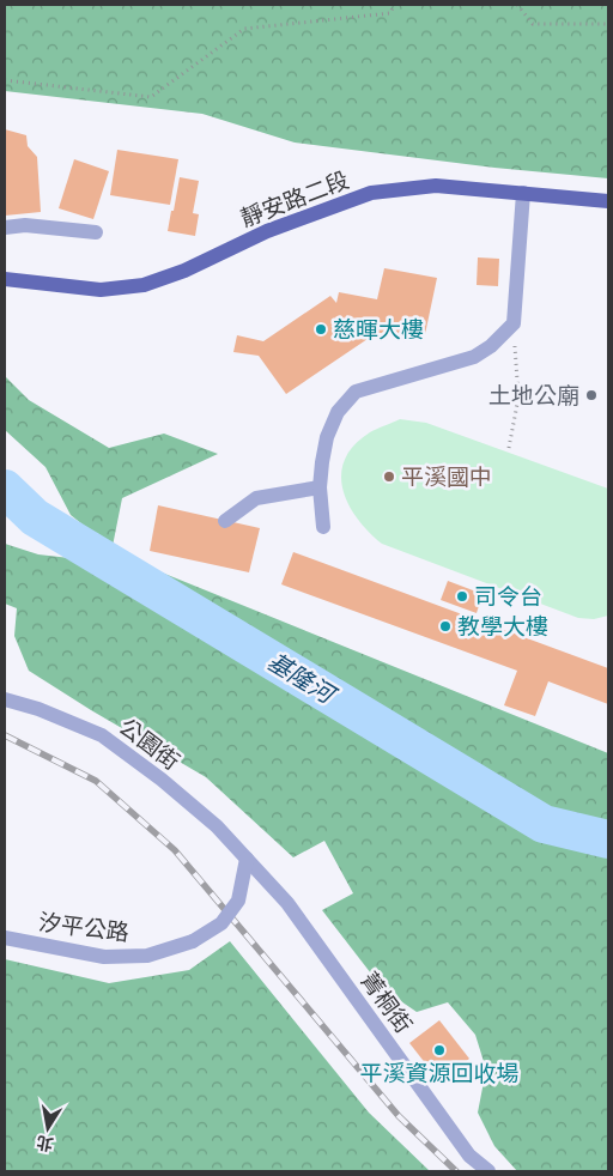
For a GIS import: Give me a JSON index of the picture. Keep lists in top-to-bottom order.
{
  "streets": {
    "main road": ["靜安路二段"],
    "street": ["公園街", "汐平公路", "菁桐街"]
  },
  "crossings": [
    ["公園街", "汐平公路"],
    ["公園街", "菁桐街"],
    ["汐平公路", "菁桐街"]
  ],
  "water": ["基隆河"],
  "places": [
    "慈暉大樓",
    "土地公廟",
    "平溪國中",
    "司令台",
    "教學大樓",
    "平溪資源回收場"
  ],
  "north": "bottom"
}
